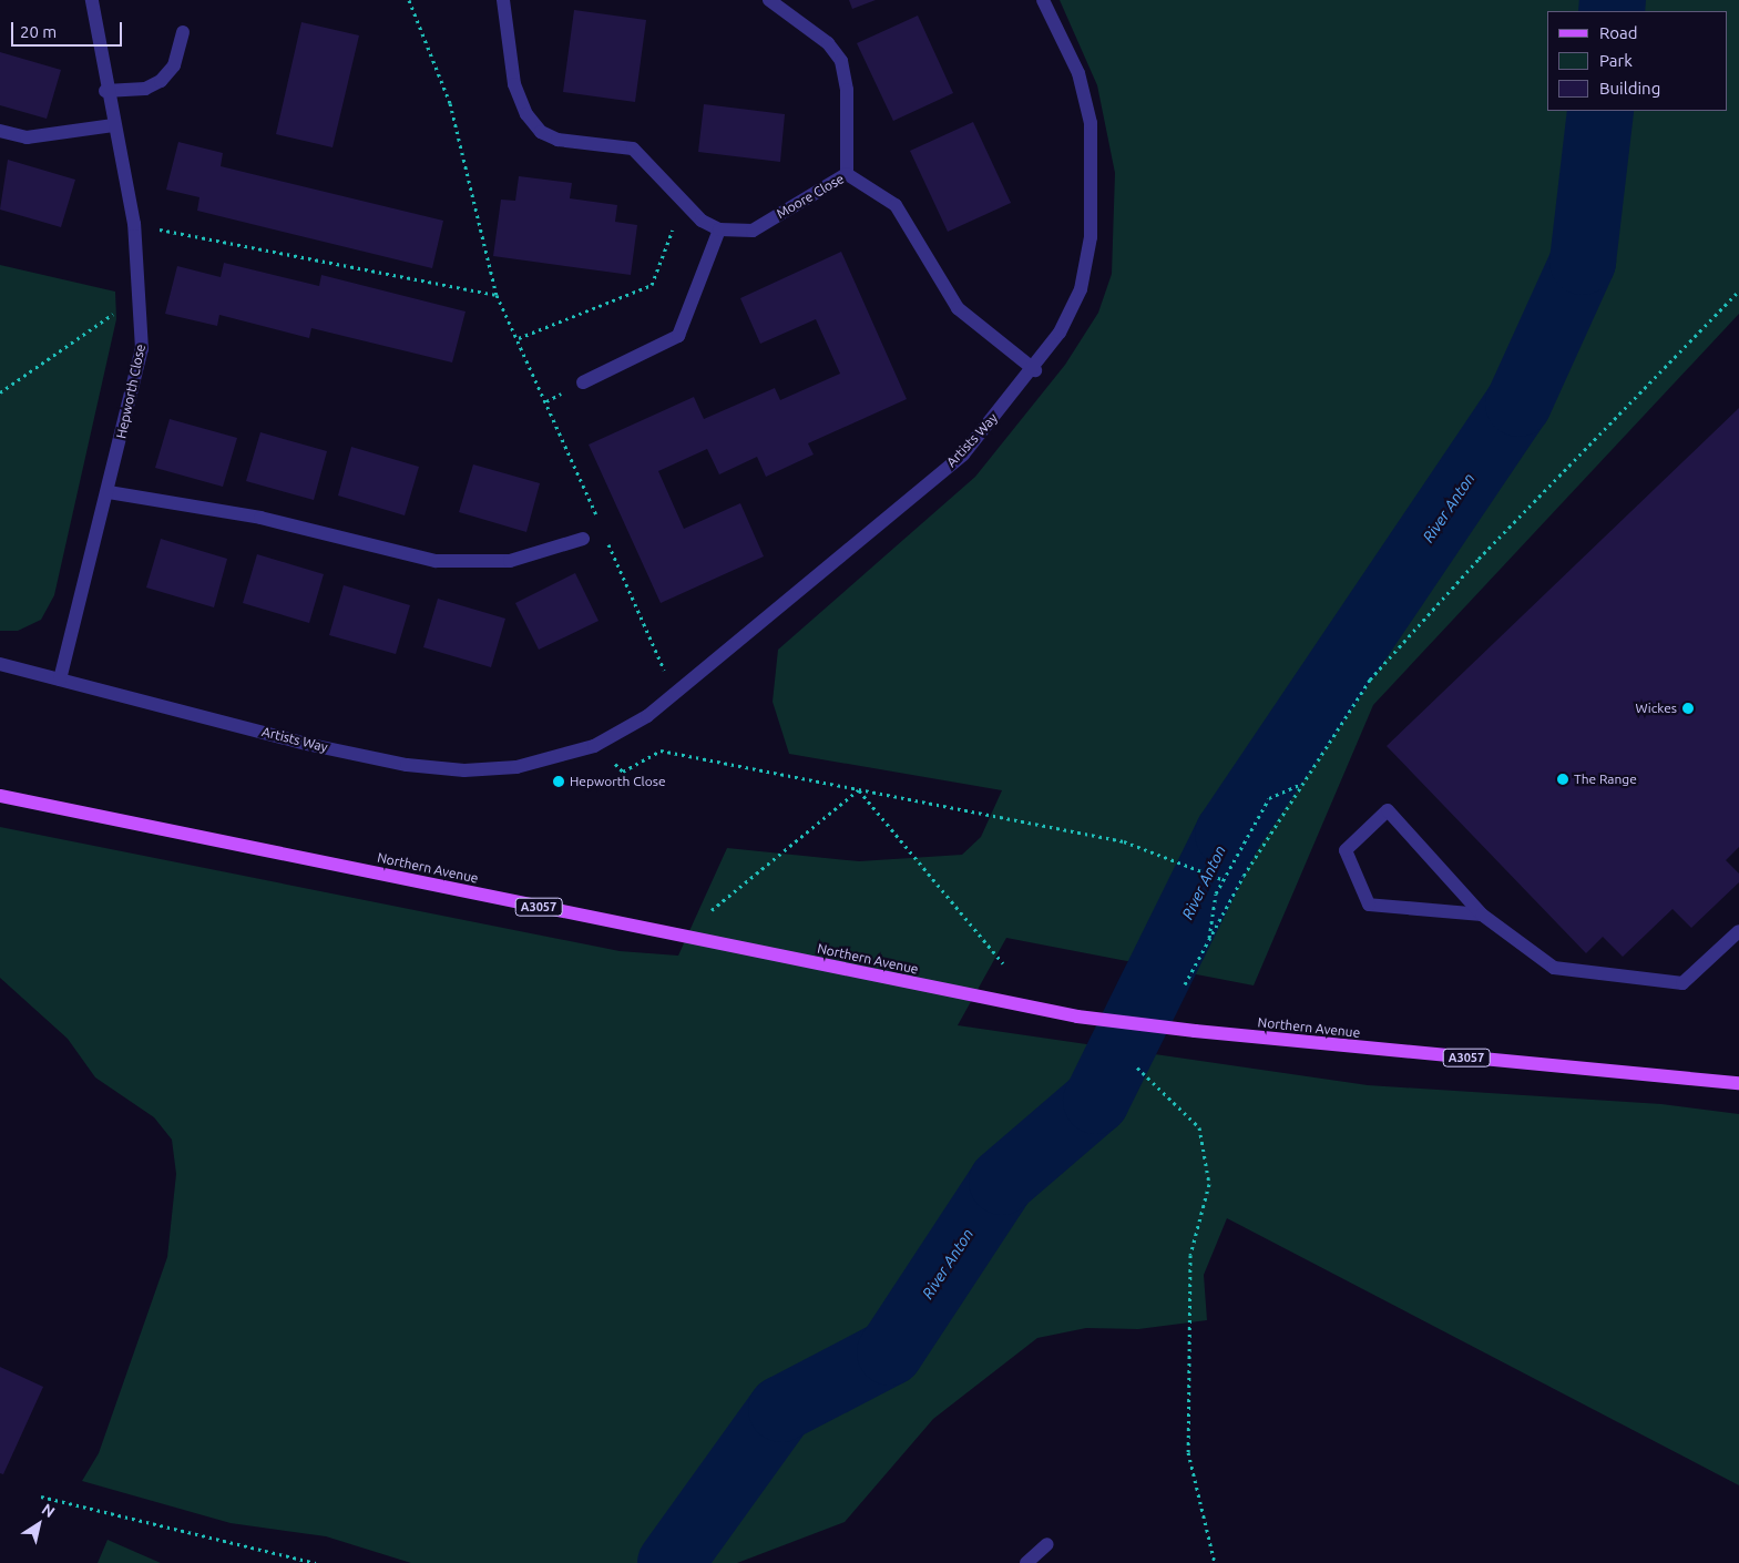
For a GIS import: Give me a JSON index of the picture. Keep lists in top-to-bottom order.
{
  "streets": {
    "main road": ["Northern Avenue", "A3057"],
    "street": ["Moore Close", "Hepworth Close", "Artists Way"]
  },
  "crossings": [
    ["Moore Close", "Artists Way"],
    ["Hepworth Close", "Artists Way"]
  ],
  "water": ["River Anton"],
  "places": ["Wickes", "The Range", "Hepworth Close"],
  "legend": ["Road", "Park", "Building"],
  "scale_bar": "20 m",
  "north": "top right"
}
